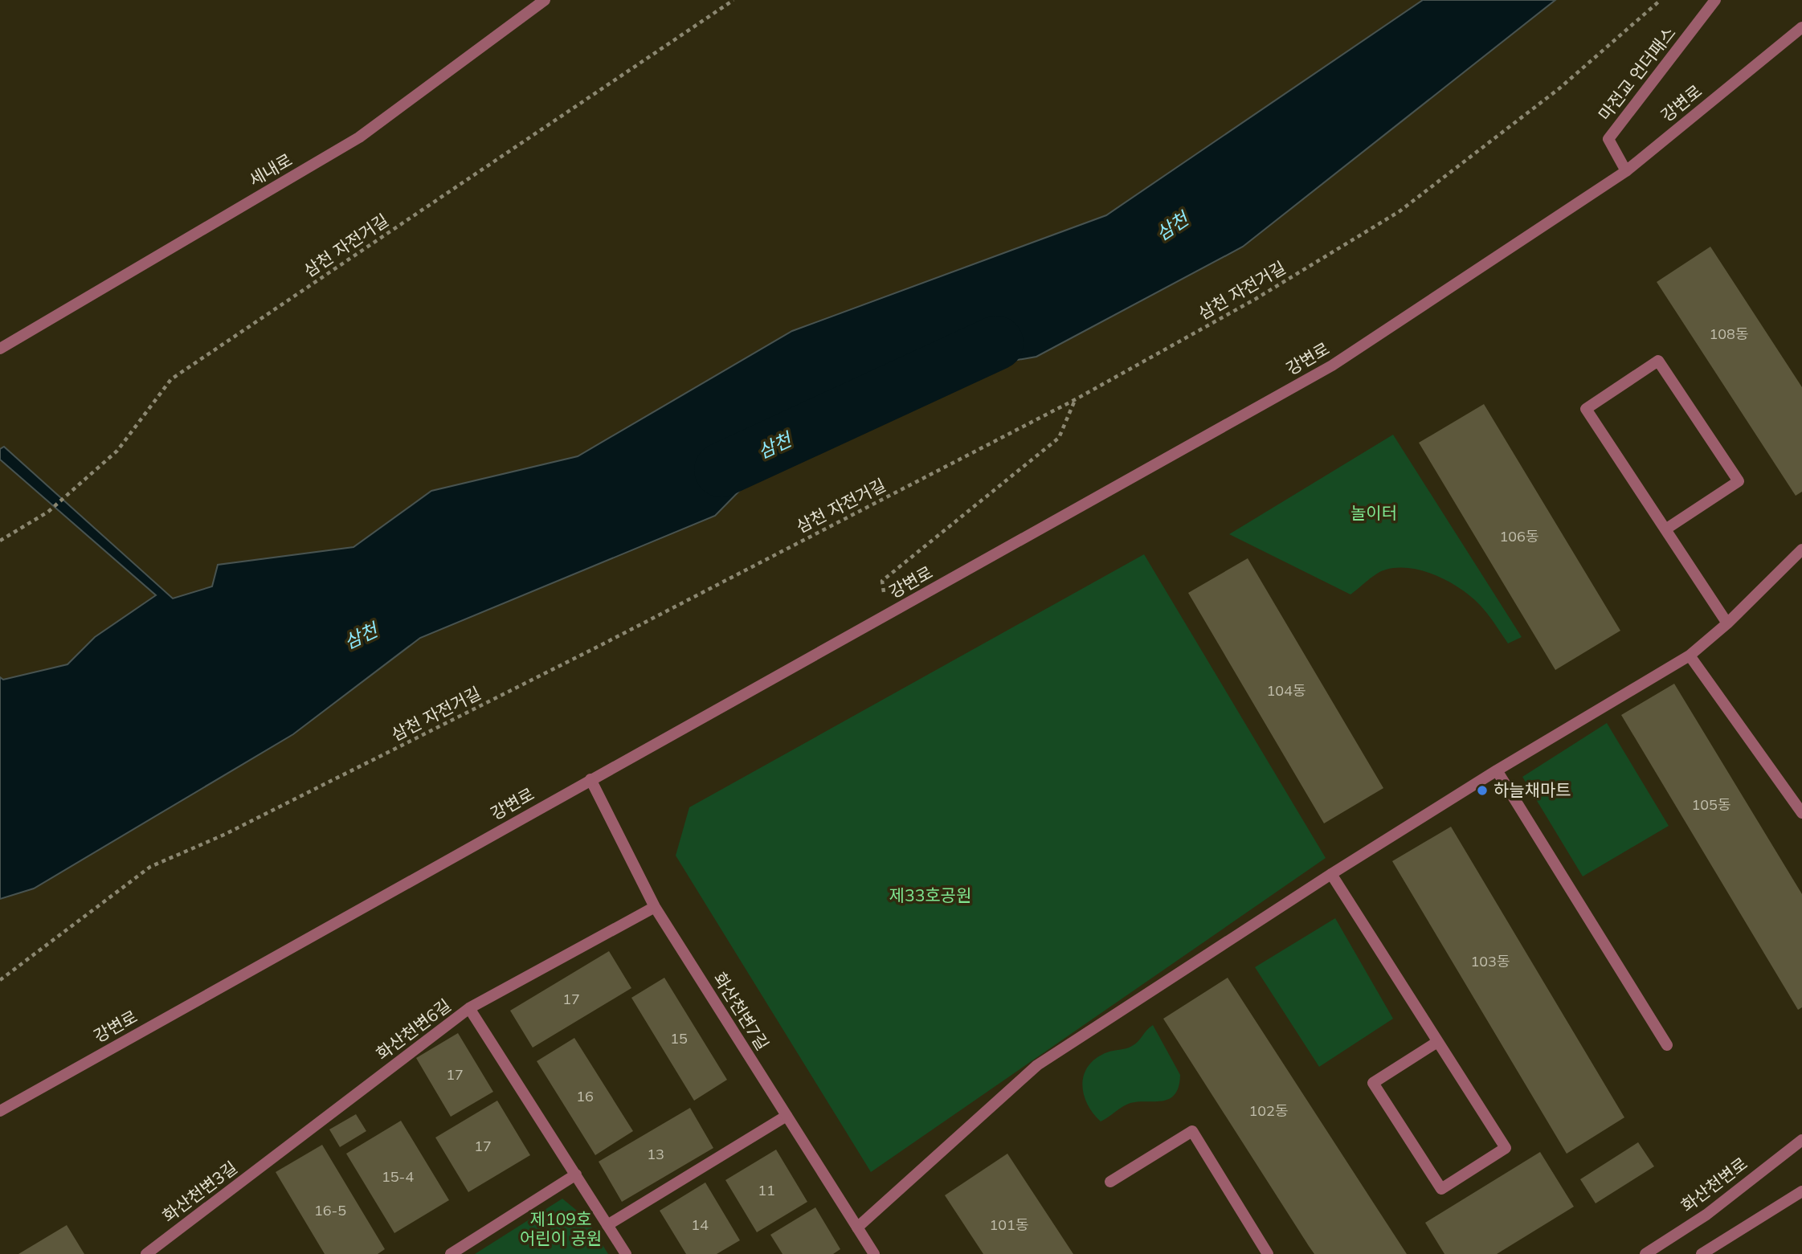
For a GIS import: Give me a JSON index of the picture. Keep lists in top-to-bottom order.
{
  "streets": {
    "street": [
      "마전교 언더패스",
      "강변로",
      "세내로",
      "화산천변7길",
      "화산천변6길",
      "화산천변로",
      "화산천변3길"
    ],
    "path": ["삼천 자전거길"]
  },
  "crossings": [
    ["마전교 언더패스", "강변로"],
    ["강변로", "화산천변7길"],
    ["화산천변6길", "화산천변3길"]
  ],
  "water": ["삼천"],
  "parks": ["놀이터", "제33호공원", "제109호 어린이 공원"],
  "places": ["하늘채마트"],
  "house_numbers": [
    "108동",
    "106동",
    "104동",
    "105동",
    "103동",
    "17",
    "15",
    "17",
    "16",
    "102동",
    "17",
    "13",
    "15-4",
    "11",
    "16-5",
    "14",
    "101동"
  ]
}
